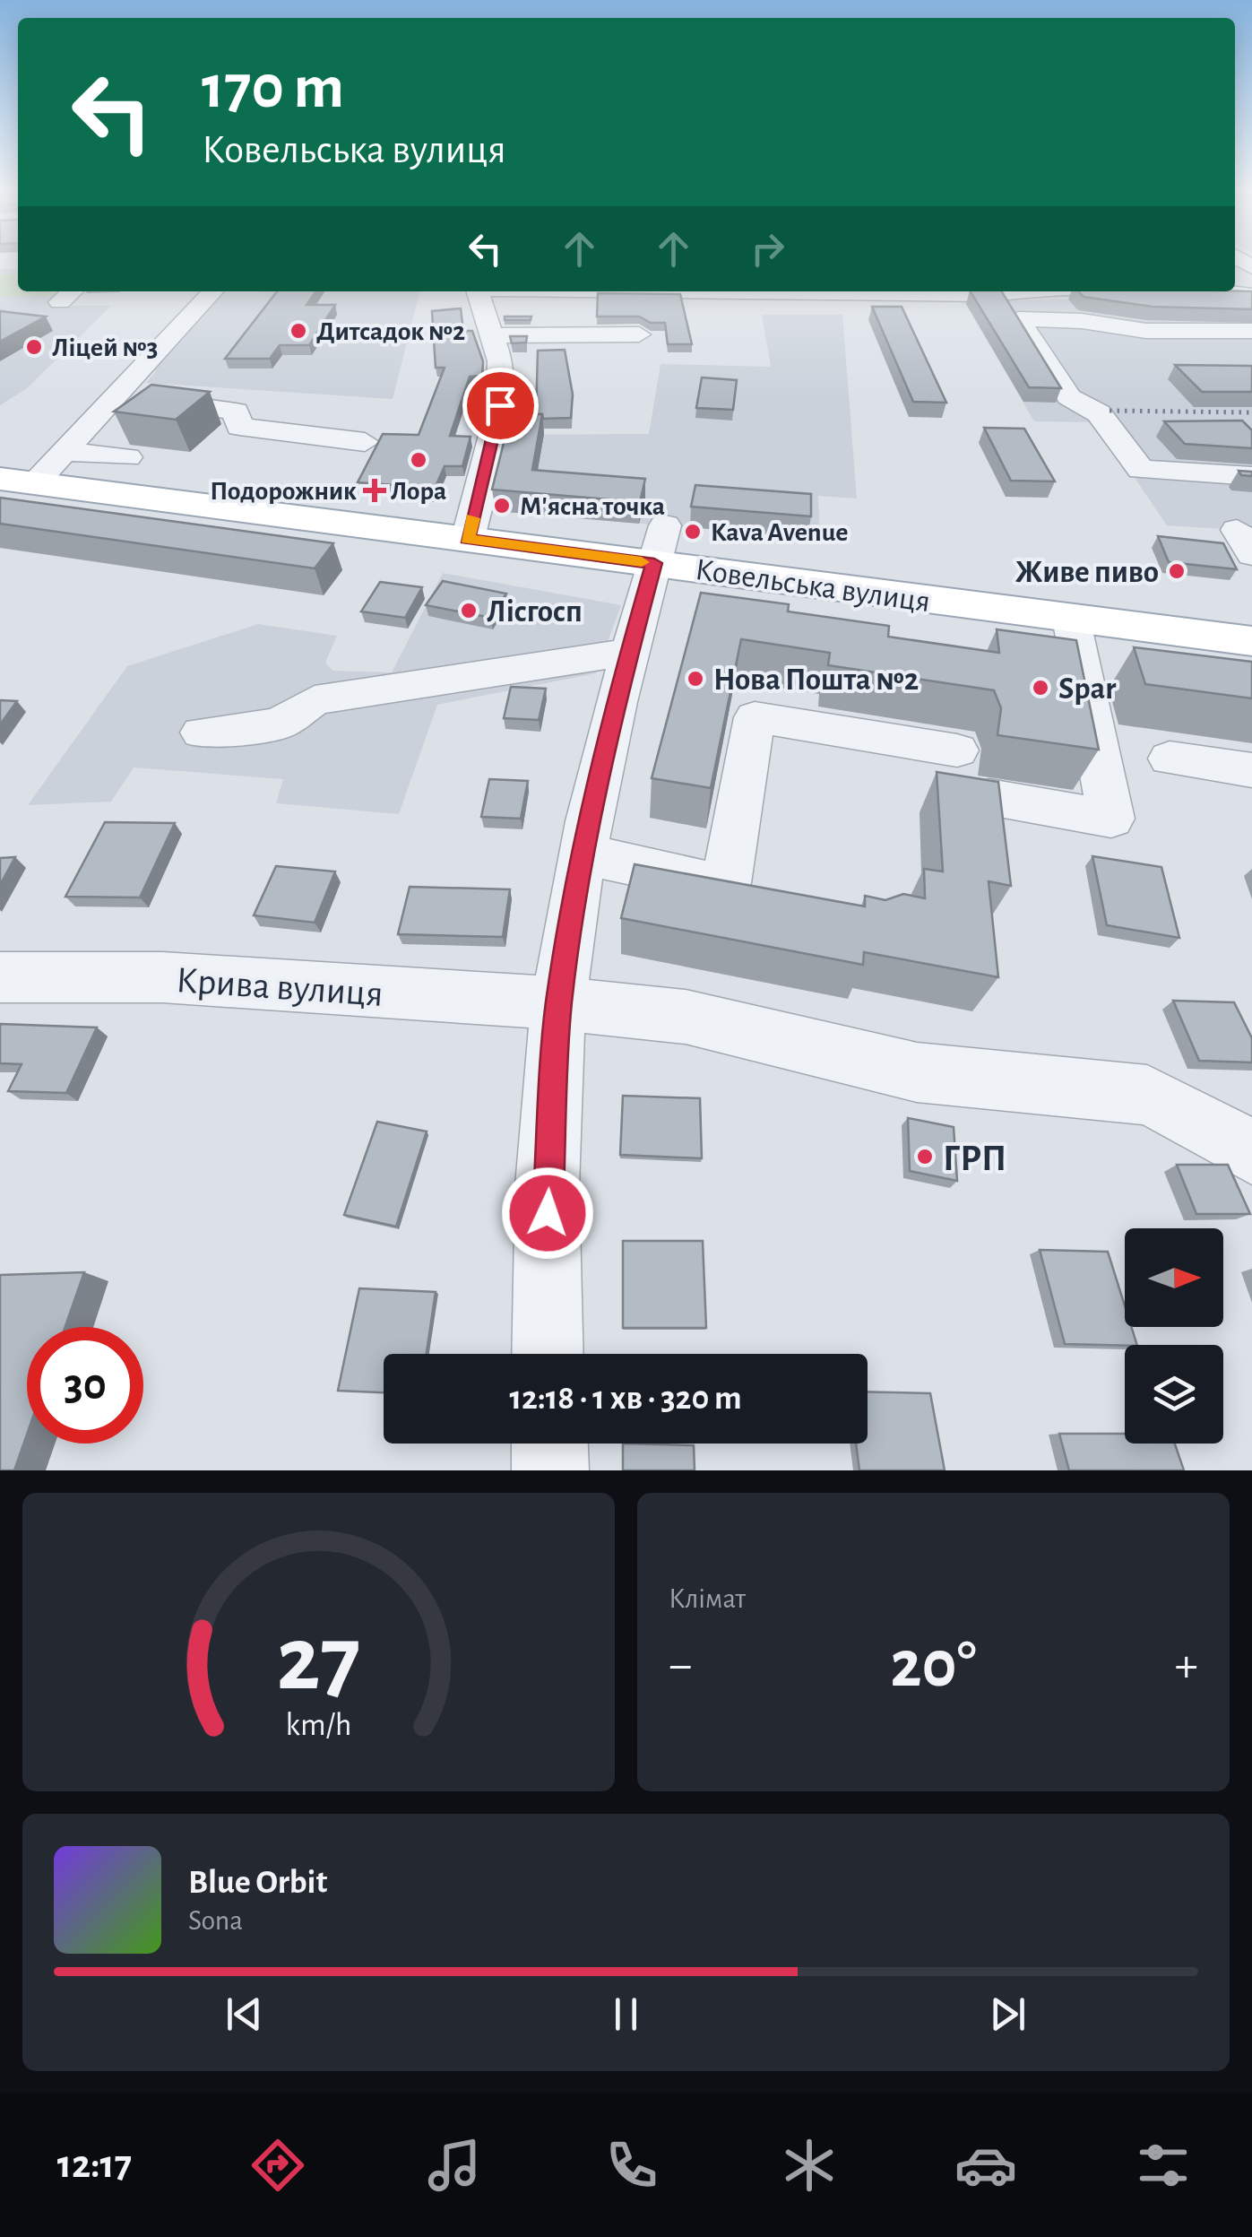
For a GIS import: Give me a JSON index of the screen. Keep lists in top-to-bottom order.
{
  "streets": {
    "main road": ["Ковельська вулиця"],
    "street": ["Крива вулиця"]
  },
  "places": {
    "other": [
      "Дитсадок №2",
      "Ліцей №3",
      "Лора",
      "М'ясна точка",
      "Kava Avenue",
      "Живе пиво",
      "Лісгосп",
      "Нова Пошта №2",
      "Spar",
      "ГРП"
    ],
    "health": ["Подорожник"]
  },
  "north": "right",
  "page": {
    "turn": ["170 m", "Ковельська вулиця"],
    "limit": "30",
    "trip": "12:18 · 1 хв · 320 m",
    "tile": "Клімат",
    "heat": ["−", "20°", "+"],
    "song": ["Blue Orbit", "Sona"],
    "tabs": "12:17",
    "gauge": ["27", "km/h"]
  }
}
